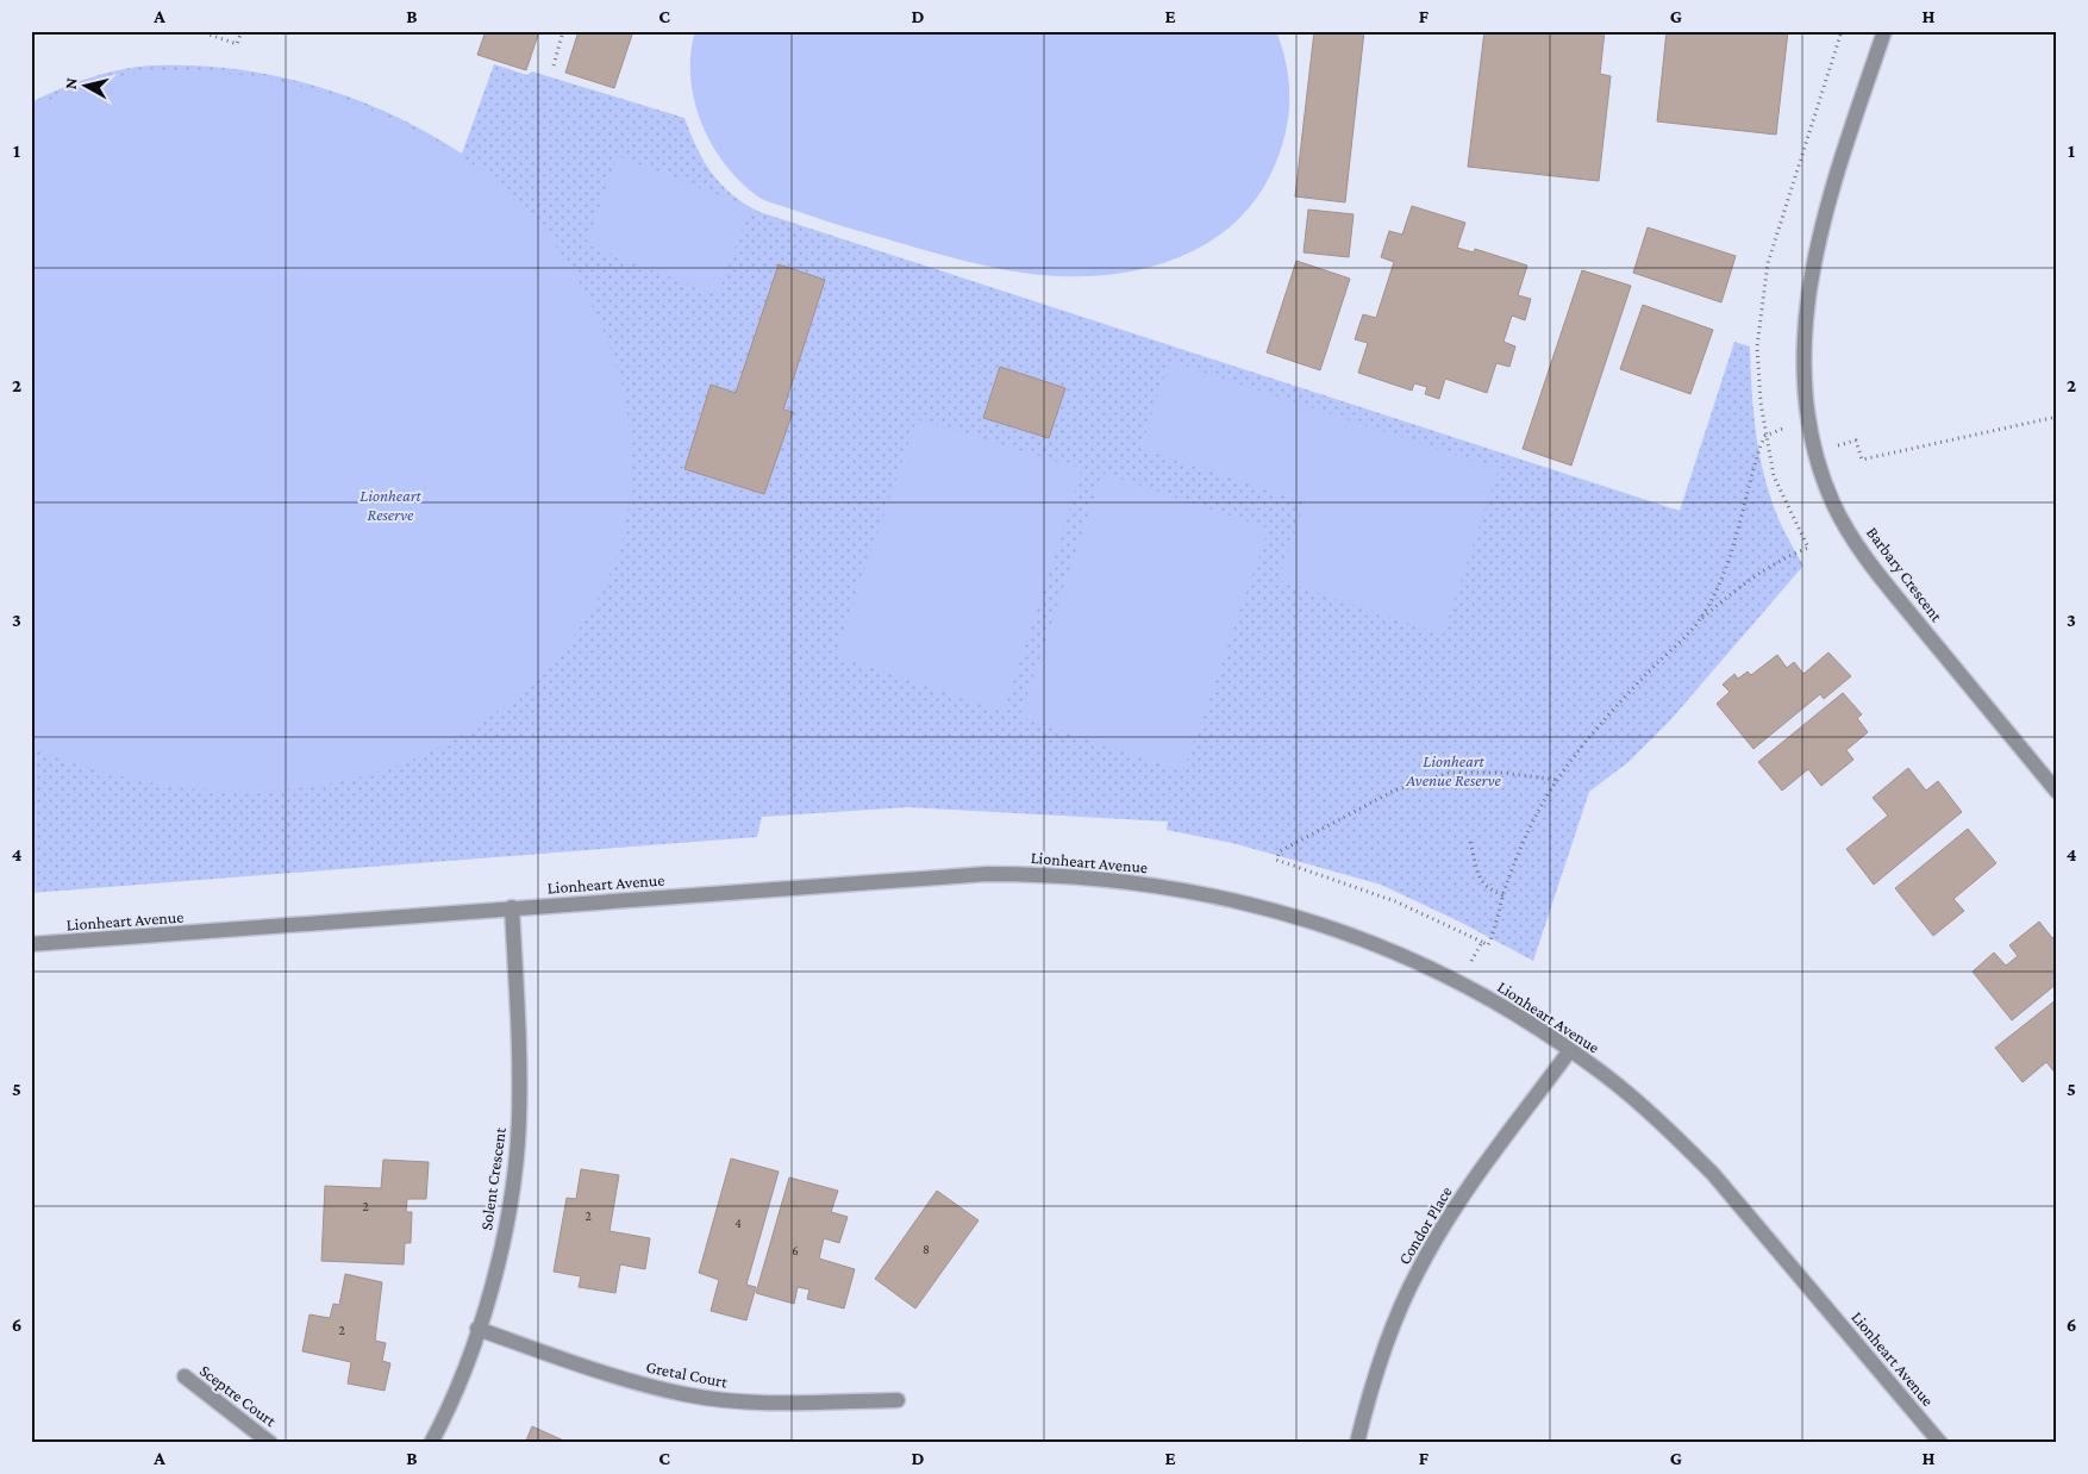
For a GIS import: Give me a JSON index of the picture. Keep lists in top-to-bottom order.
{
  "streets": {
    "street": [
      "Barbary Crescent",
      "Lionheart Avenue",
      "Solent Crescent",
      "Condor Place",
      "Gretal Court",
      "Sceptre Court"
    ]
  },
  "crossings": [
    ["Lionheart Avenue", "Solent Crescent"],
    ["Lionheart Avenue", "Condor Place"],
    ["Solent Crescent", "Gretal Court"]
  ],
  "parks": ["Lionheart Reserve", "Lionheart Avenue Reserve"],
  "house_numbers": [
    "2",
    "2",
    "4",
    "8",
    "6",
    "2"
  ],
  "north": "left",
  "grid": {
    "columns": [
      "A",
      "B",
      "C",
      "D",
      "E",
      "F",
      "G",
      "H"
    ],
    "rows": [
      "1",
      "2",
      "3",
      "4",
      "5",
      "6"
    ]
  }
}
